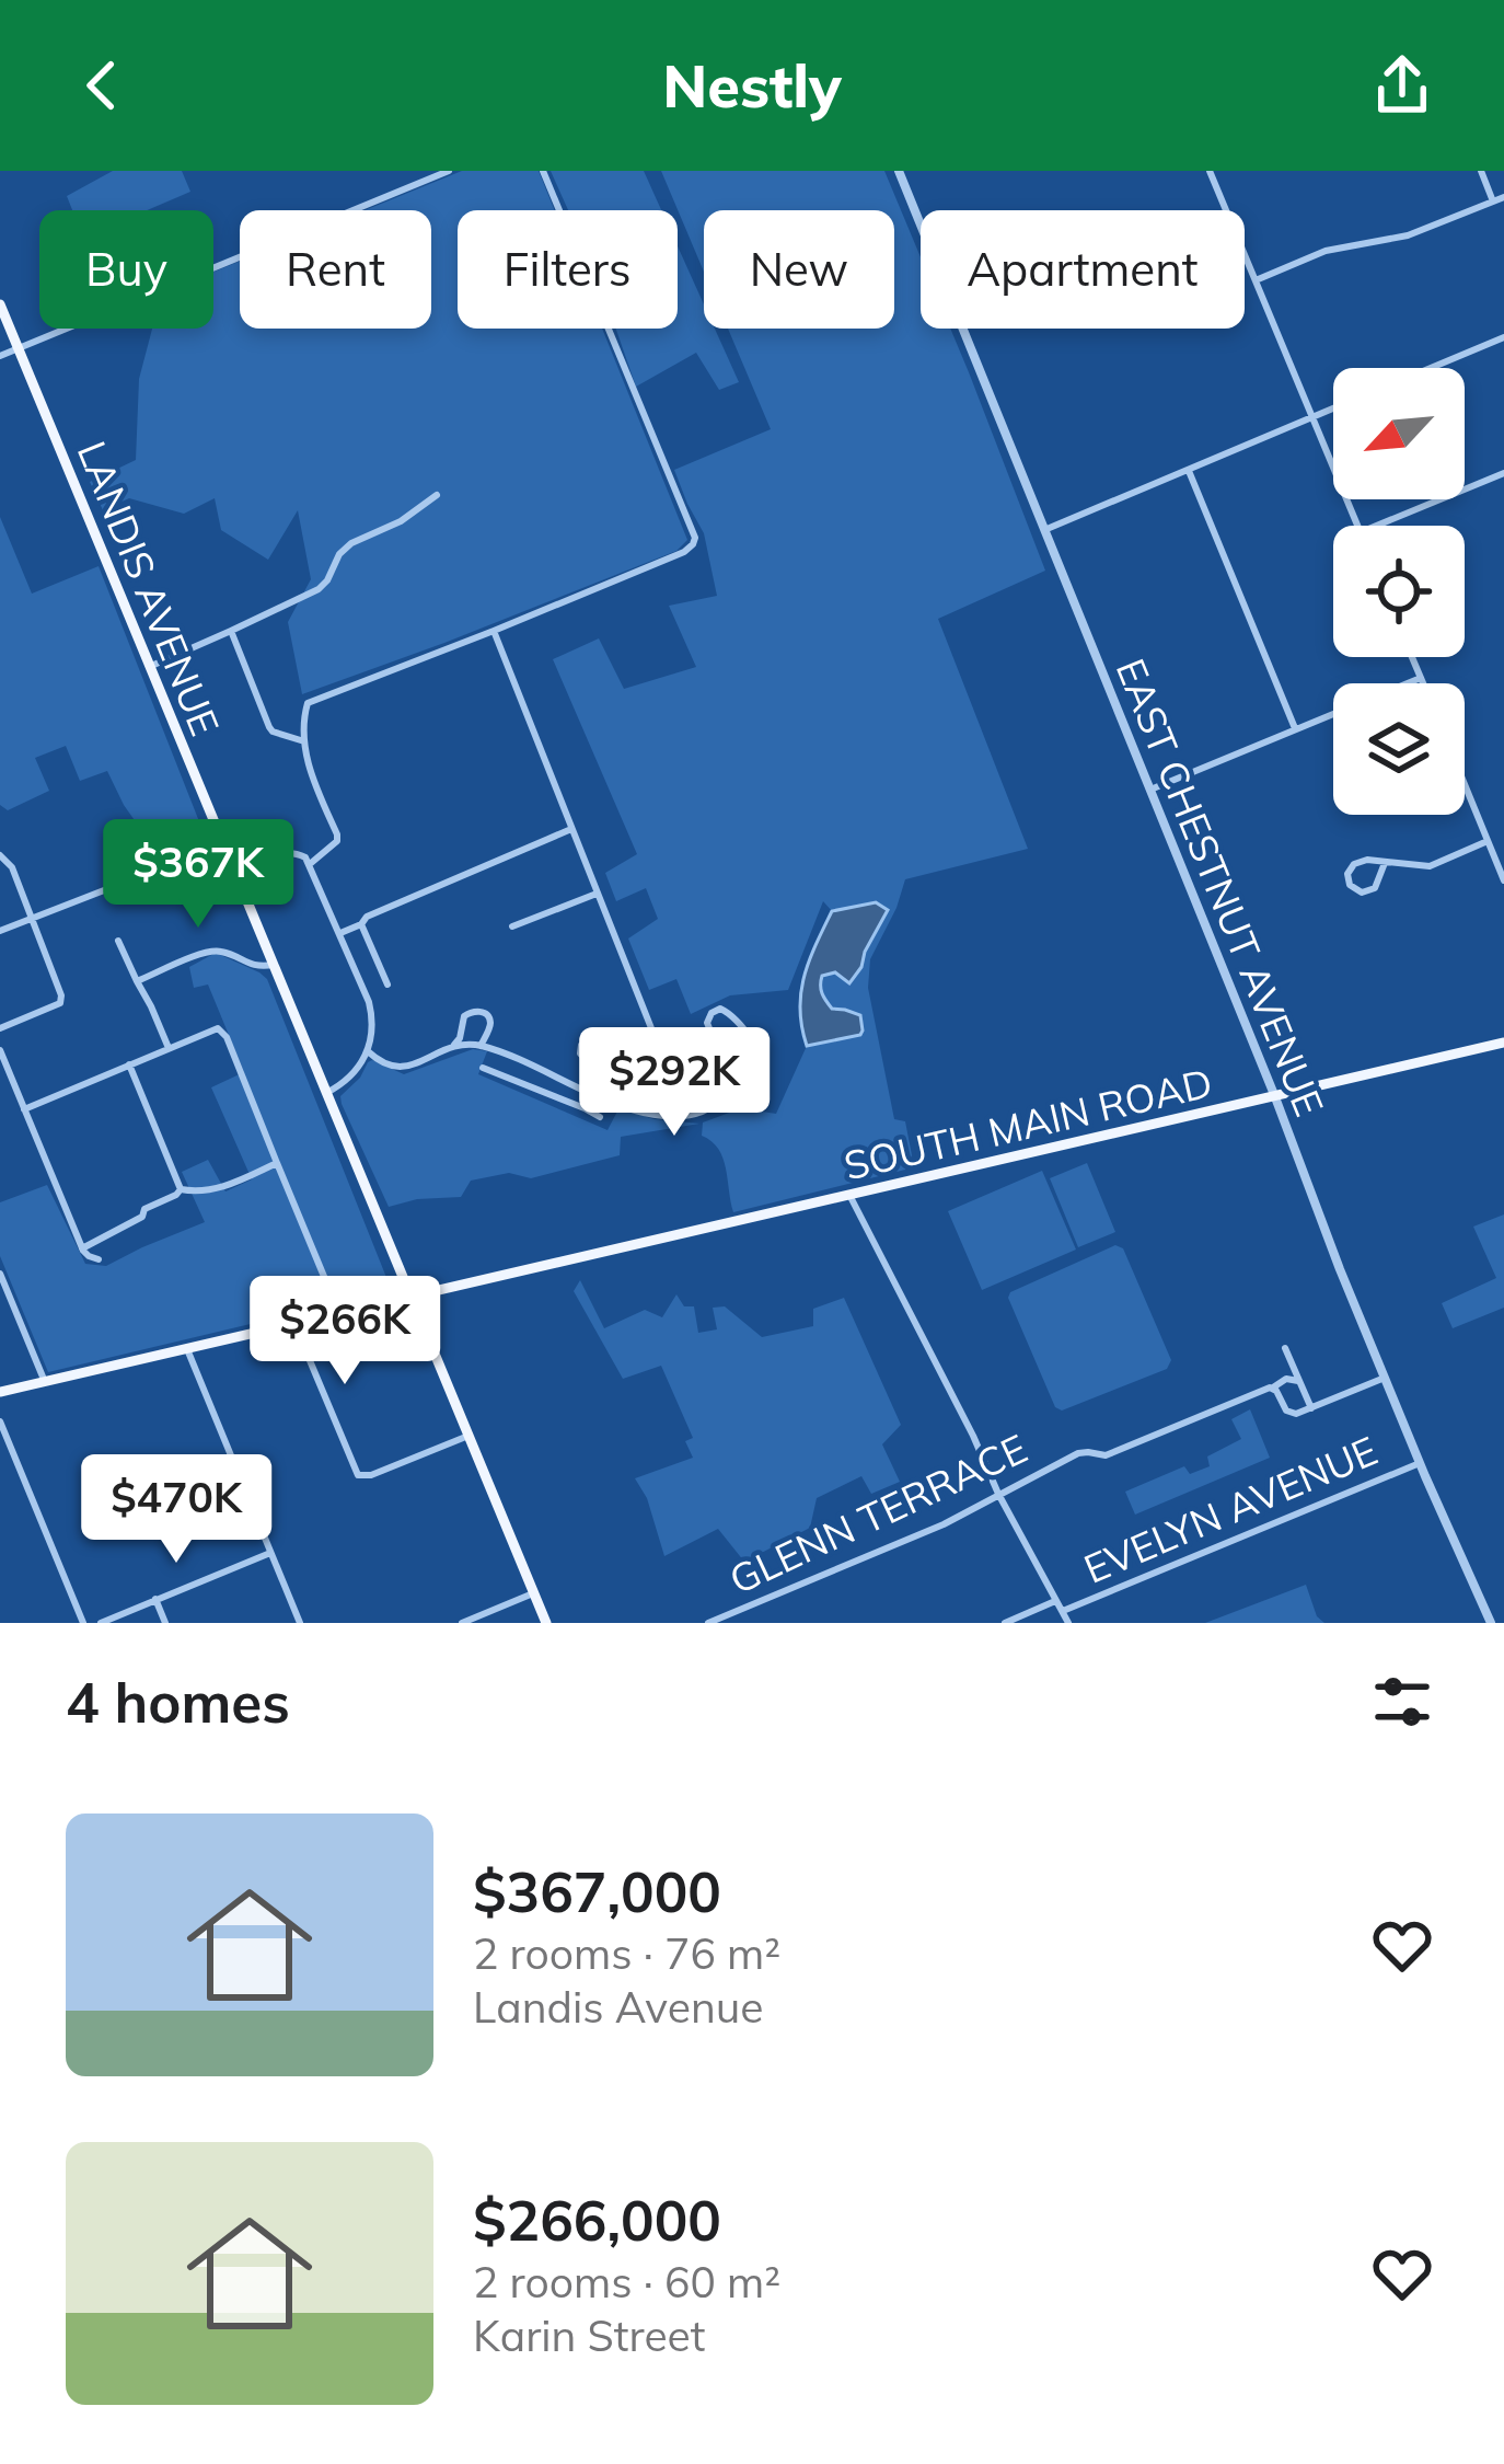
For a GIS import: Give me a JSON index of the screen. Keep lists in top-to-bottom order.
{
  "streets": {
    "main road": ["LANDIS AVENUE", "SOUTH MAIN ROAD"],
    "street": ["EAST CHESTNUT AVENUE", "EVELYN AVENUE", "GLENN TERRACE"]
  },
  "crossings": [
    ["LANDIS AVENUE", "SOUTH MAIN ROAD"],
    ["EAST CHESTNUT AVENUE", "SOUTH MAIN ROAD"],
    ["EAST CHESTNUT AVENUE", "EVELYN AVENUE"]
  ],
  "north": "bottom left",
  "page": {
    "header": "Nestly",
    "chip": [
      "Buy",
      "Rent",
      "Filters",
      "New",
      "Apartment"
    ],
    "price": [
      "$367K",
      "$292K",
      "$266K",
      "$470K"
    ],
    "heading": "4 homes",
    "list": [
      {
        "name": "$367,000",
        "note": "2 rooms · 76 m² · Landis Avenue"
      },
      {
        "name": "$266,000",
        "note": "2 rooms · 60 m² · Karin Street"
      }
    ]
  }
}
